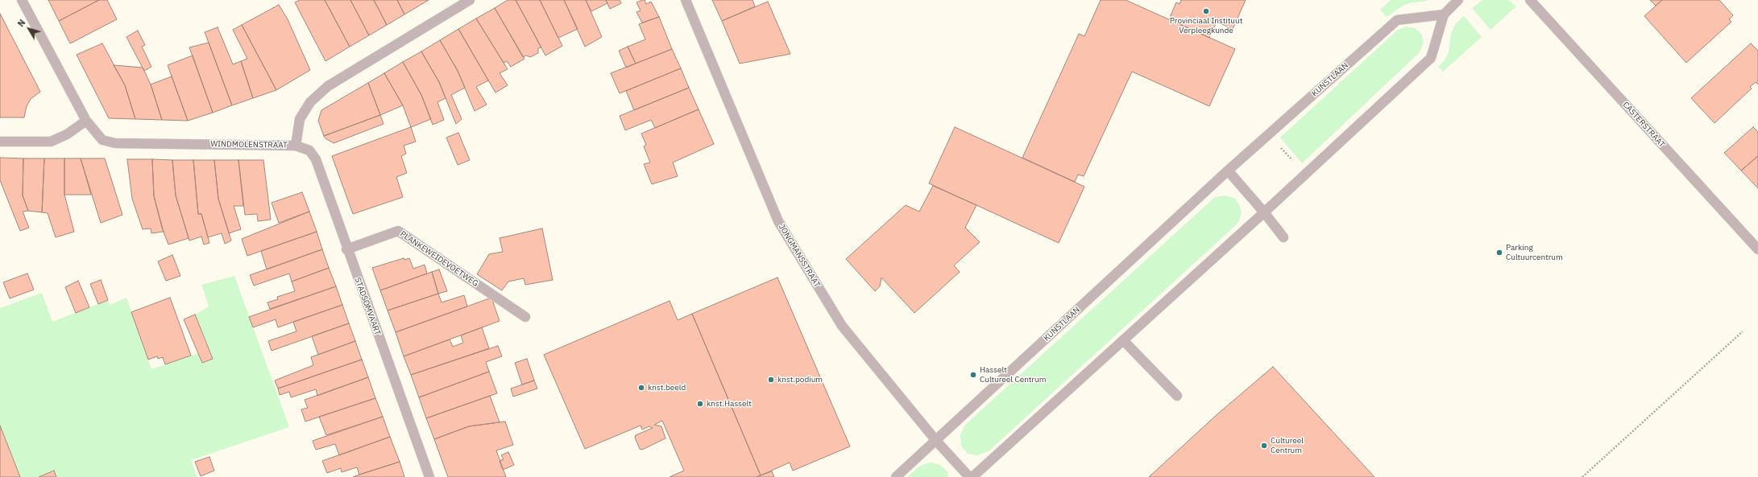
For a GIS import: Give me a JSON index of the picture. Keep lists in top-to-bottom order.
{
  "streets": {
    "street": [
      "KUNSTLAAN",
      "CASTERSTRAAT",
      "WINDMOLENSTRAAT",
      "JONGMANSSTRAAT",
      "PLANKEWEIDEVOETWEG",
      "STADSOMVAART"
    ]
  },
  "crossings": [
    ["KUNSTLAAN", "JONGMANSSTRAAT"],
    ["WINDMOLENSTRAAT", "STADSOMVAART"],
    ["PLANKEWEIDEVOETWEG", "STADSOMVAART"]
  ],
  "places": [
    "Provinciaal Instituut Verpleegkunde",
    "Parking Cultuurcentrum",
    "Hasselt Cultureel Centrum",
    "knst.podium",
    "knst.beeld",
    "knst.Hasselt",
    "Cultureel Centrum"
  ],
  "north": "top left"
}
